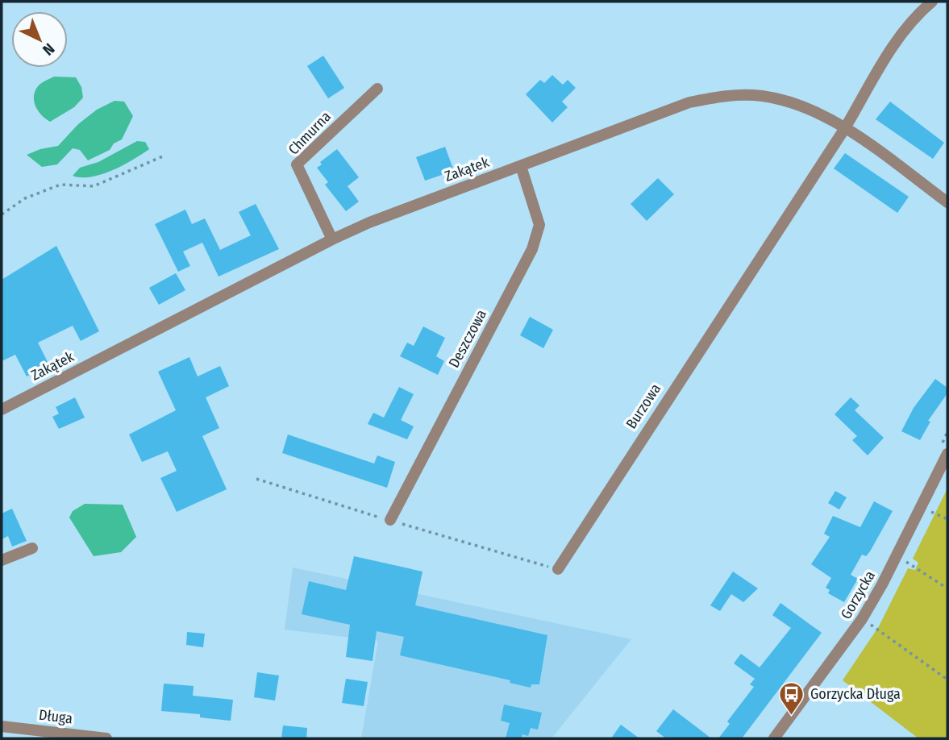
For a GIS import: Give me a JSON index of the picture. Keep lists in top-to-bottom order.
{
  "streets": {
    "street": [
      "Chmurna",
      "Zakątek",
      "Deszczowa",
      "Burzowa",
      "Gorzycka",
      "Długa"
    ]
  },
  "crossings": [
    ["Chmurna", "Zakątek"],
    ["Zakątek", "Deszczowa"],
    ["Zakątek", "Burzowa"]
  ],
  "places": {
    "bus stop": ["Gorzycka Długa"]
  },
  "north": "bottom right"
}
